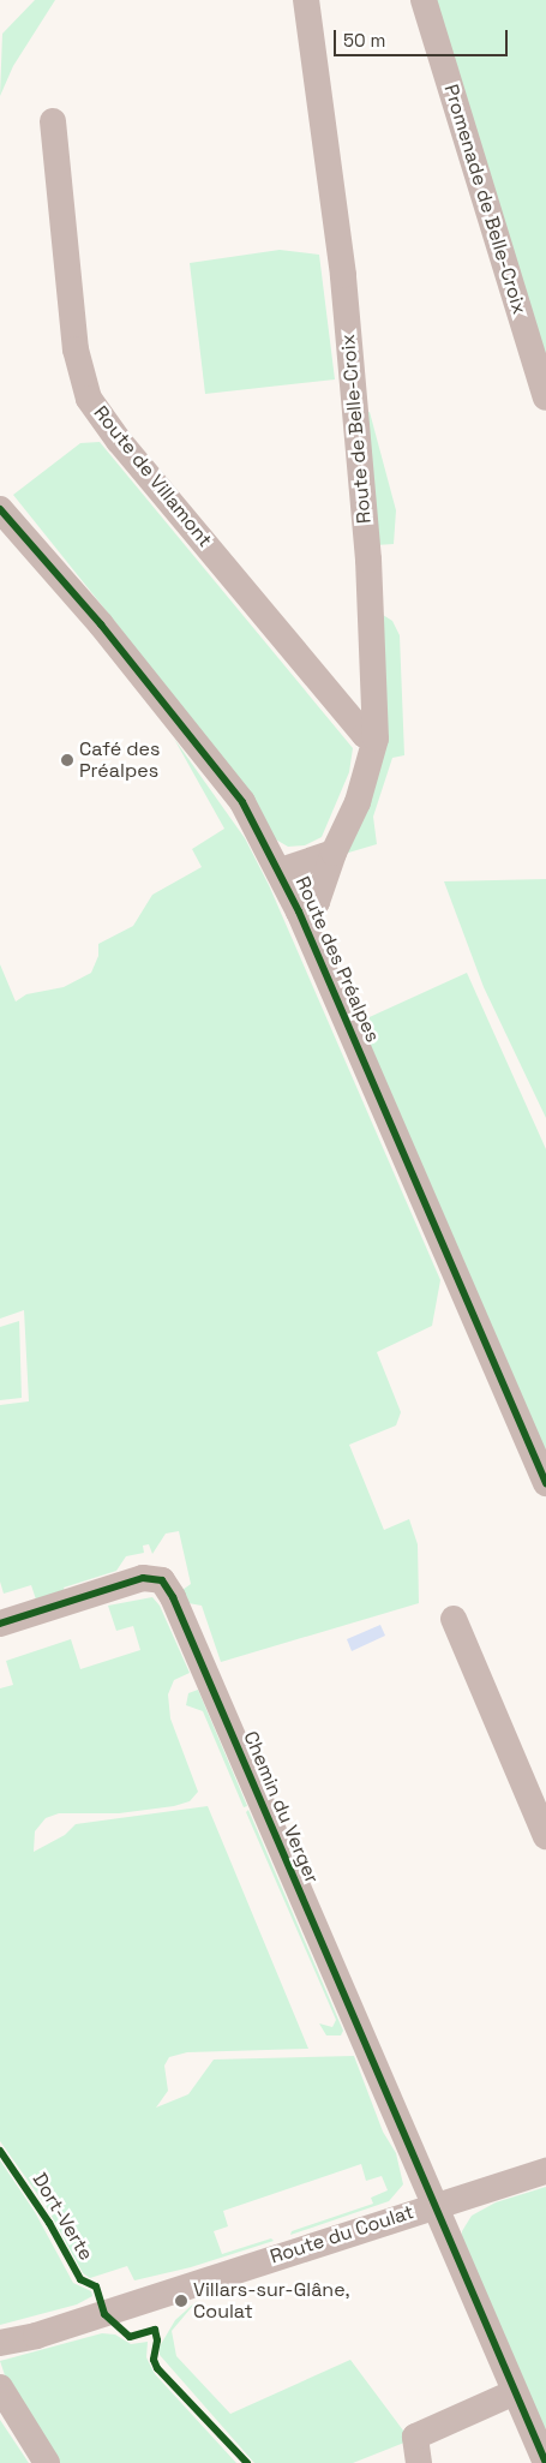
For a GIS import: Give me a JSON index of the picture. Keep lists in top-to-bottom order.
{
  "streets": {
    "street": [
      "Promenade de Belle-Croix",
      "Route de Belle-Croix",
      "Route de Villamont",
      "Route des Préalpes",
      "Chemin du Verger",
      "Route du Coulat"
    ],
    "cycle path": ["Dort-Verte"]
  },
  "crossings": [
    ["Route de Belle-Croix", "Route de Villamont"],
    ["Route de Belle-Croix", "Route des Préalpes"],
    ["Chemin du Verger", "Route du Coulat"]
  ],
  "places": ["Café des Préalpes", "Villars-sur-Glâne, Coulat"],
  "scale_bar": "50 m"
}
